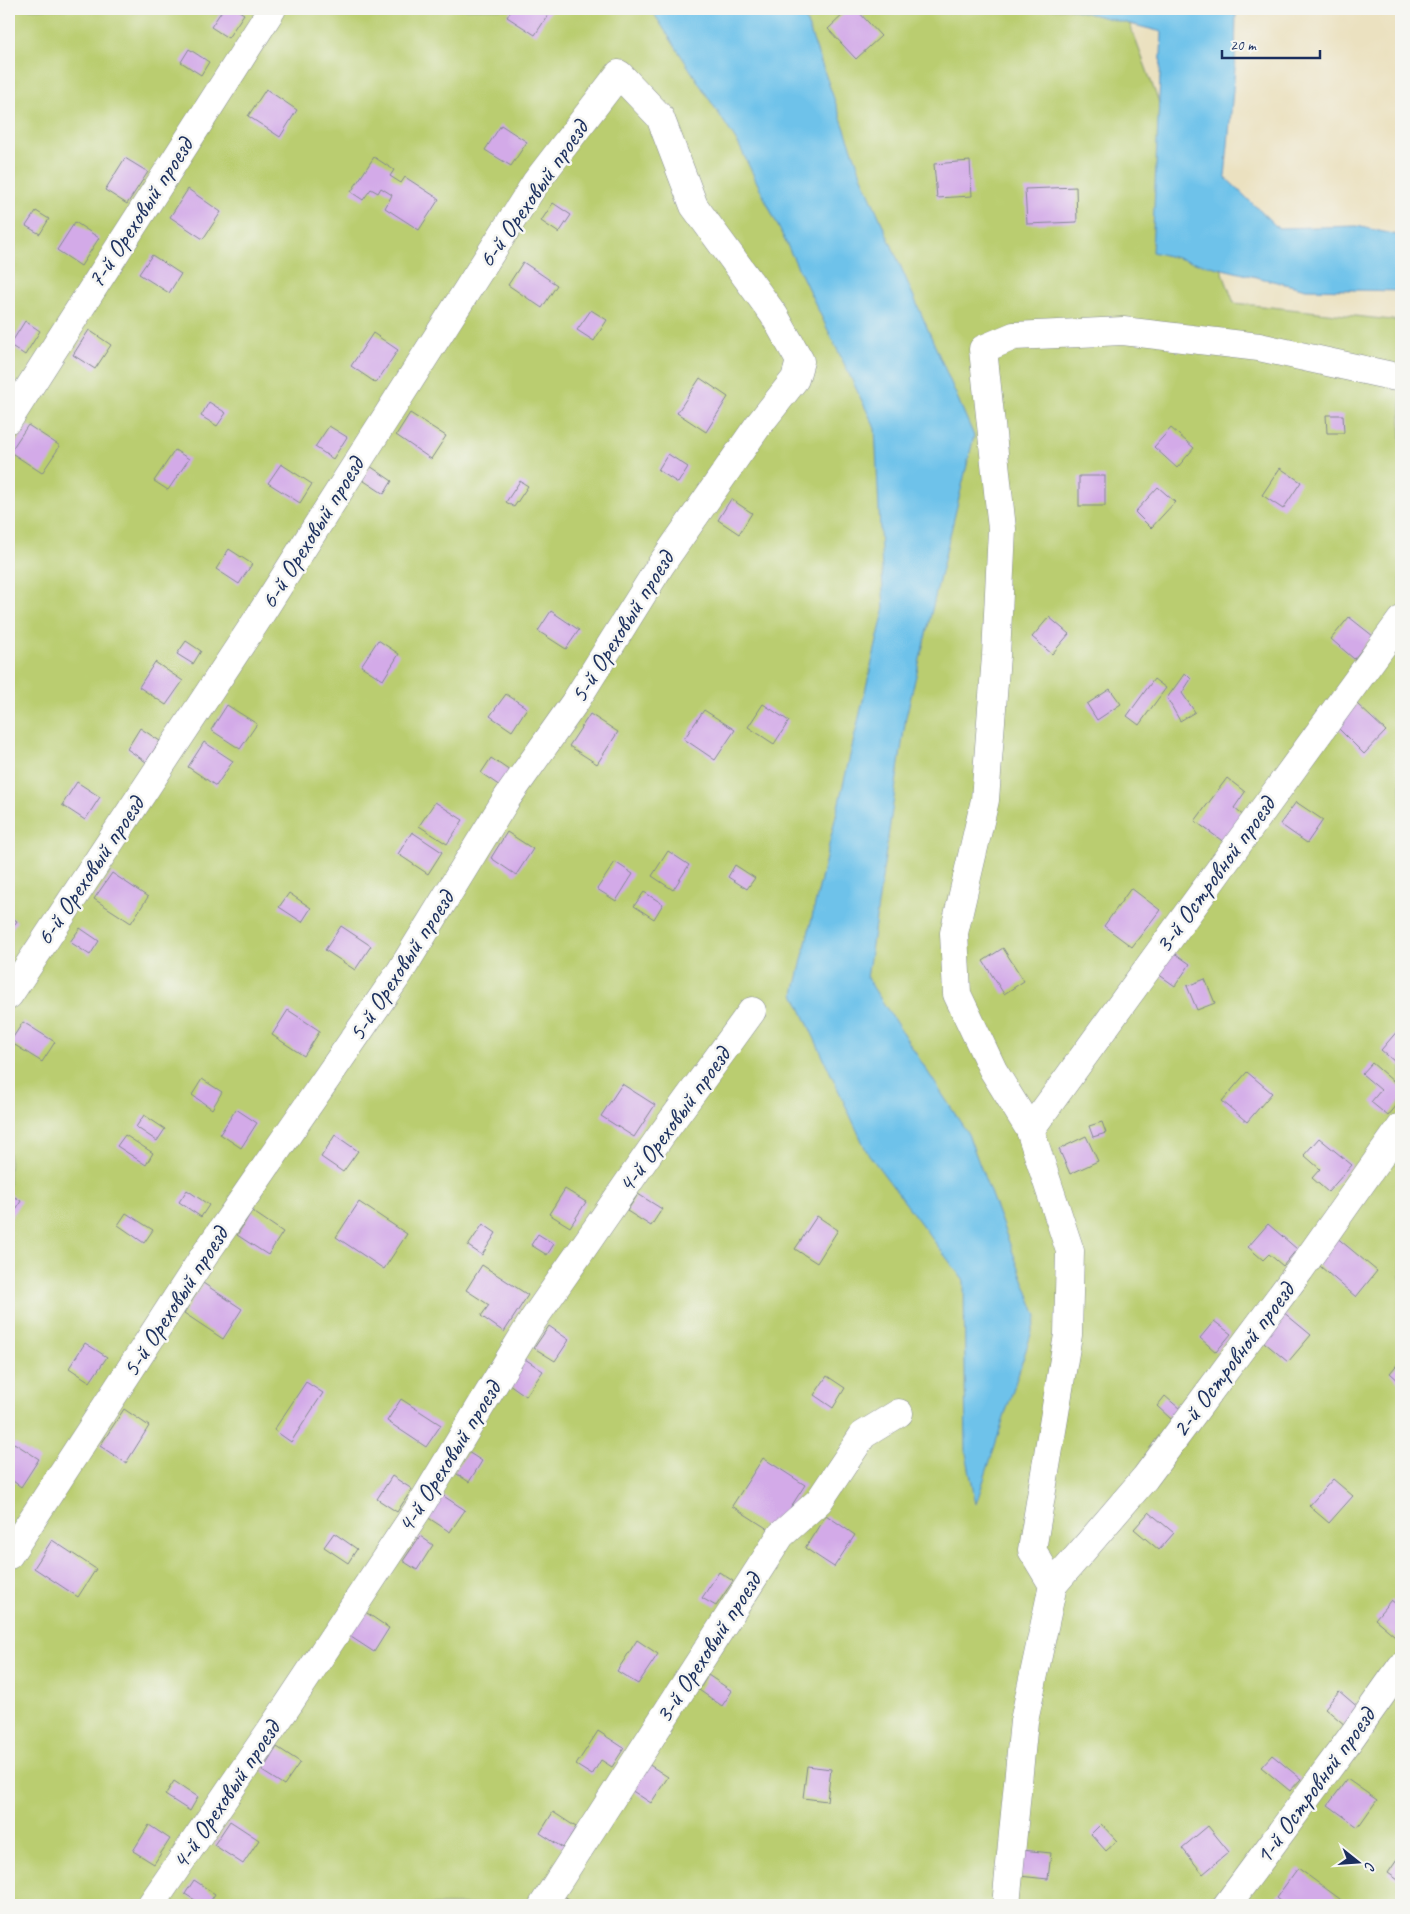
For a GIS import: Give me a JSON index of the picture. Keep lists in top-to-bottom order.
{
  "streets": {
    "street": [
      "6-й Ореховый проезд",
      "7-й Ореховый проезд",
      "5-й Ореховый проезд",
      "3-й Островной проезд",
      "4-й Ореховый проезд",
      "2-й Островной проезд",
      "3-й Ореховый проезд",
      "1-й Островной проезд"
    ]
  },
  "crossings": [
    ["6-й Ореховый проезд", "5-й Ореховый проезд"]
  ],
  "scale_bar": "20 m",
  "north": "right"
}
